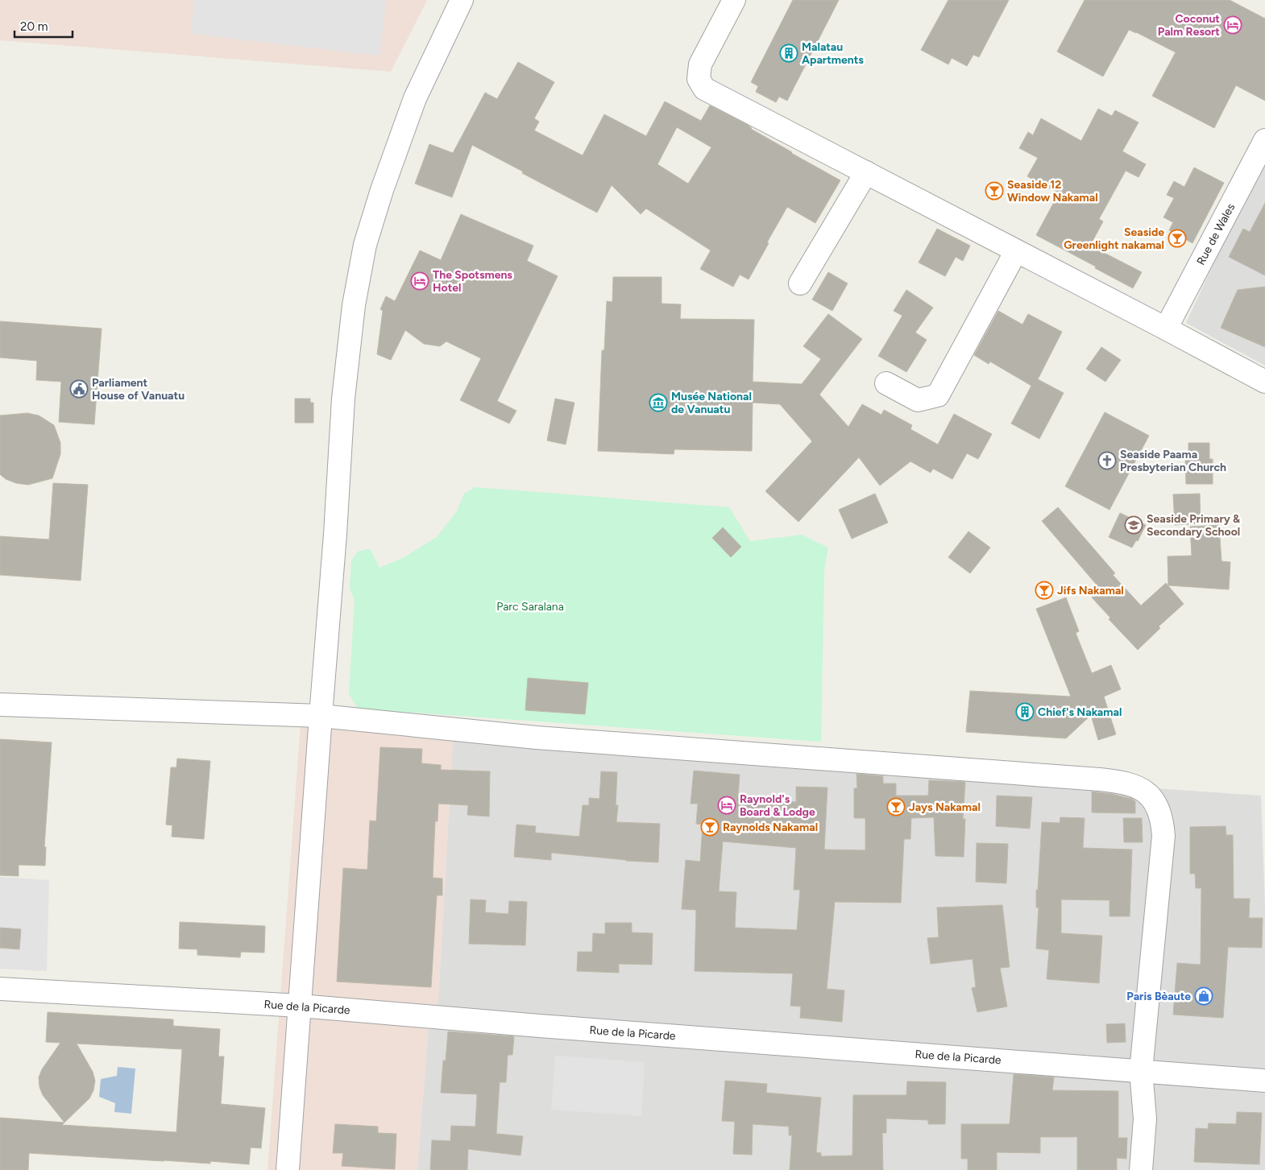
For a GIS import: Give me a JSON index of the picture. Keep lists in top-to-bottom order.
{
  "streets": {
    "street": ["Rue de Wales", "Rue de la Picarde"]
  },
  "parks": ["Parc Saralana"],
  "places": {
    "hotel": ["Coconut Palm Resort", "The Spotsmens Hotel", "Raynold's Board & Lodge"],
    "building": ["Malatau Apartments", "Chief's Nakamal"],
    "bar": [
      "Seaside 12 Window Nakamal",
      "Seaside Greenlight nakamal",
      "Jifs Nakamal",
      "Jays Nakamal",
      "Raynolds Nakamal"
    ],
    "public building": ["Parliament House of Vanuatu"],
    "museum": ["Musée National de Vanuatu"],
    "church": ["Seaside Paama Presbyterian Church"],
    "school or university": ["Seaside Primary & Secondary School"],
    "shop": ["Paris Bèaute"]
  },
  "scale_bar": "20 m"
}
